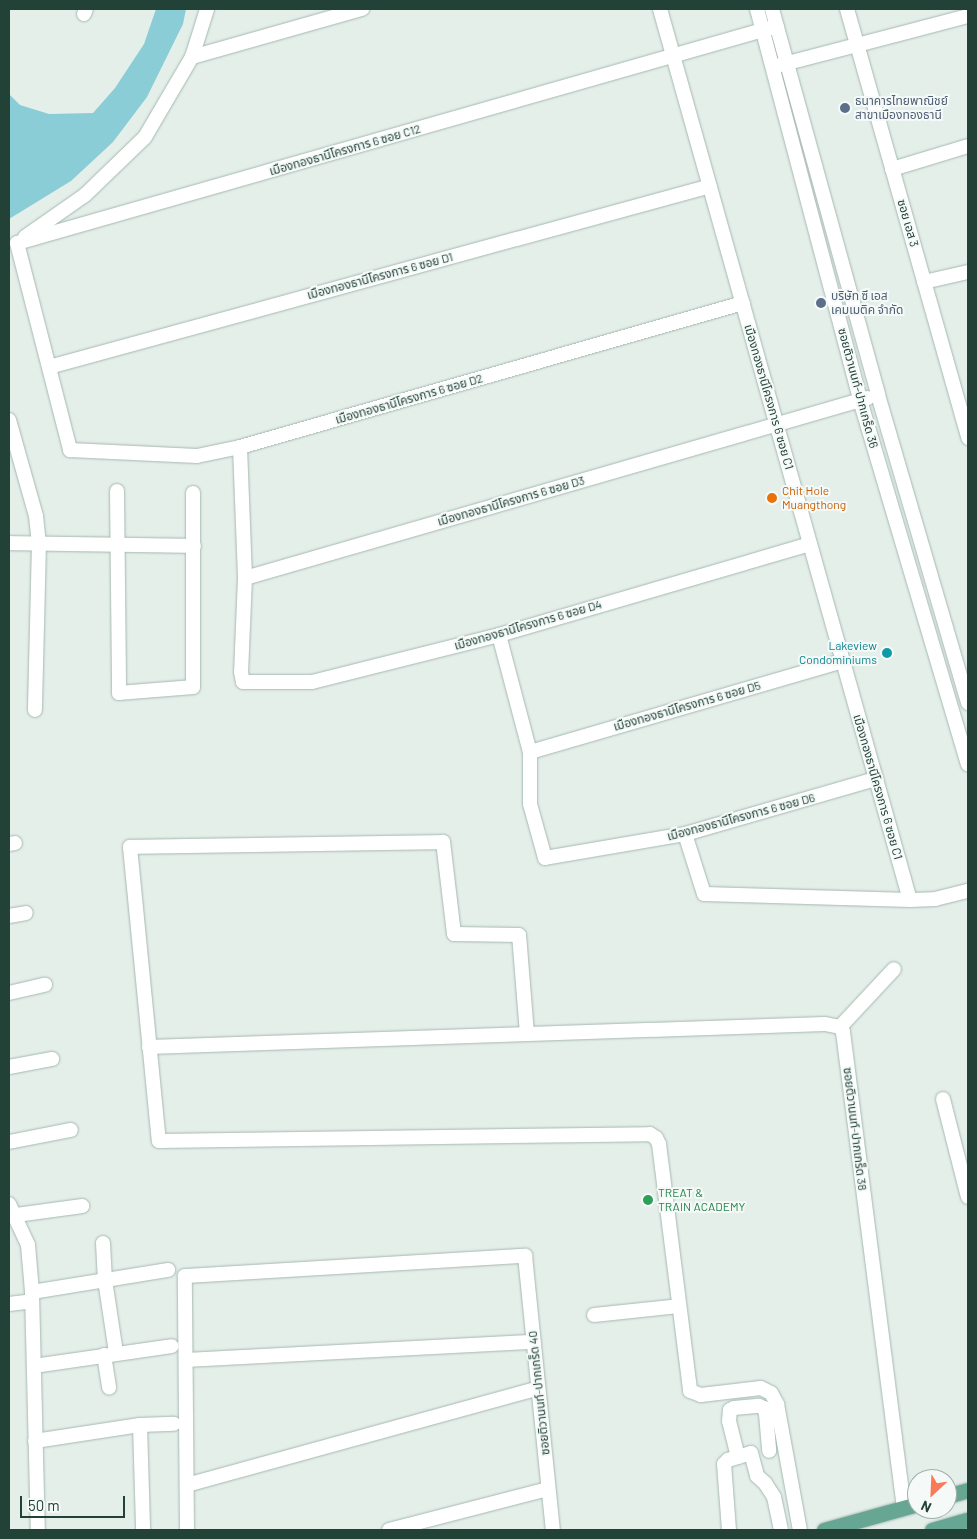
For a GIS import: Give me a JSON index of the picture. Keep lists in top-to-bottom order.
{
  "streets": {
    "street": [
      "เมืองทองธานีโครงการ 6 ซอย C12",
      "ซอย เอส 3",
      "เมืองทองธานีโครงการ 6 ซอย D1",
      "ซอยติวานนท์-ปากเกร็ด 36",
      "เมืองทองธานีโครงการ 6 ซอย C1",
      "เมืองทองธานีโครงการ 6 ซอย D2",
      "เมืองทองธานีโครงการ 6 ซอย D3",
      "เมืองทองธานีโครงการ 6 ซอย D4",
      "เมืองทองธานีโครงการ 6 ซอย D5",
      "เมืองทองธานีโครงการ 6 ซอย D6",
      "ซอยติวานนท์-ปากเกร็ด 38",
      "ซอยติวานนท์-ปากเกร็ด 40"
    ]
  },
  "crossings": [
    ["เมืองทองธานีโครงการ 6 ซอย C12", "ซอยติวานนท์-ปากเกร็ด 36"],
    ["เมืองทองธานีโครงการ 6 ซอย C12", "เมืองทองธานีโครงการ 6 ซอย C1"],
    ["เมืองทองธานีโครงการ 6 ซอย D1", "เมืองทองธานีโครงการ 6 ซอย C1"],
    ["เมืองทองธานีโครงการ 6 ซอย D1", "เมืองทองธานีโครงการ 6 ซอย D2"],
    ["ซอยติวานนท์-ปากเกร็ด 36", "เมืองทองธานีโครงการ 6 ซอย D3"],
    ["เมืองทองธานีโครงการ 6 ซอย C1", "เมืองทองธานีโครงการ 6 ซอย D2"],
    ["เมืองทองธานีโครงการ 6 ซอย C1", "เมืองทองธานีโครงการ 6 ซอย D3"],
    ["เมืองทองธานีโครงการ 6 ซอย C1", "เมืองทองธานีโครงการ 6 ซอย D4"],
    ["เมืองทองธานีโครงการ 6 ซอย C1", "เมืองทองธานีโครงการ 6 ซอย D5"],
    ["เมืองทองธานีโครงการ 6 ซอย C1", "เมืองทองธานีโครงการ 6 ซอย D6"],
    ["เมืองทองธานีโครงการ 6 ซอย D3", "เมืองทองธานีโครงการ 6 ซอย D4"],
    ["เมืองทองธานีโครงการ 6 ซอย D5", "เมืองทองธานีโครงการ 6 ซอย D6"]
  ],
  "places": [
    "ธนาคารไทยพาณิชย์ สาขาเมืองทองธานี",
    "บริษัท ซี เอส เคมเมติค จำกัด",
    "Chit Hole Muangthong",
    "Lakeview Condominiums",
    "TREAT & TRAIN ACADEMY"
  ],
  "scale_bar": "50 m",
  "north": "bottom left"
}
